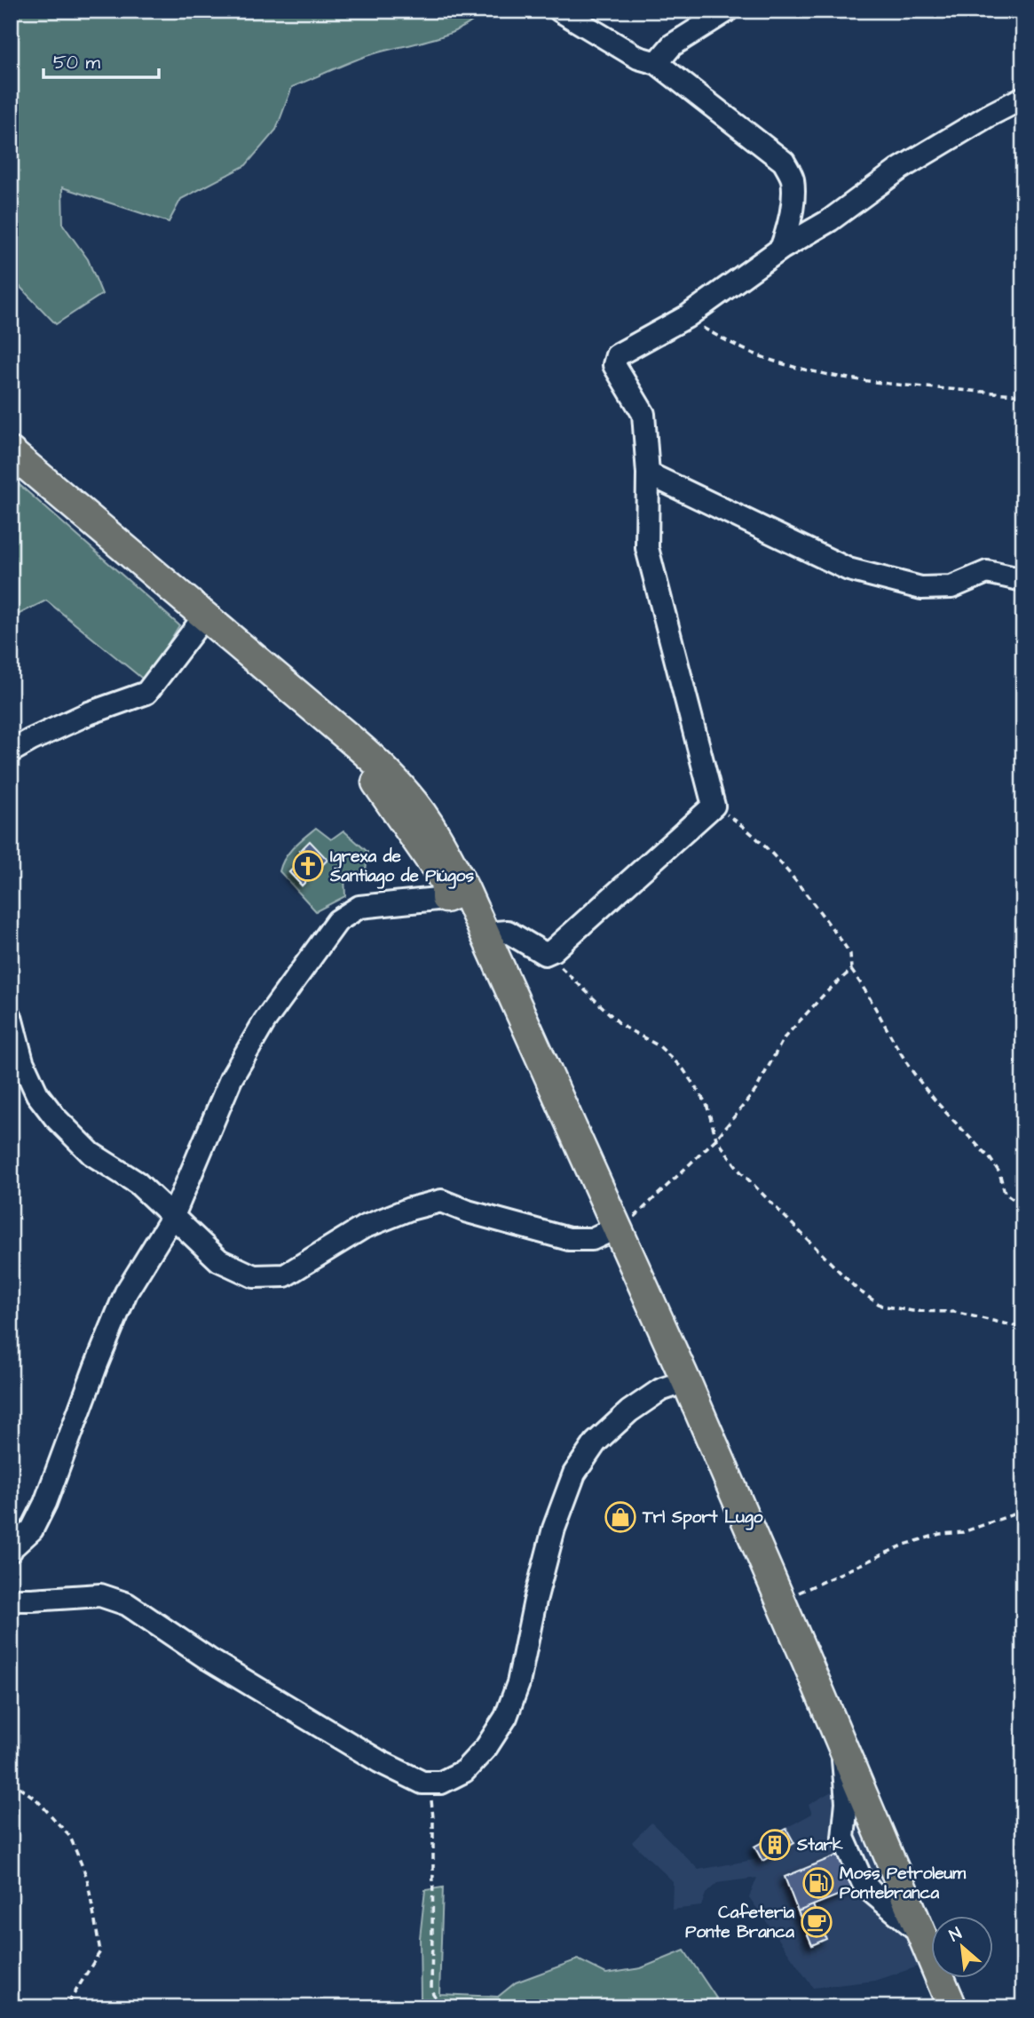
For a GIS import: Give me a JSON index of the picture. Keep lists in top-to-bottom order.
{
  "places": {
    "church": ["Igrexa de Santiago de Piúgos"],
    "shop": ["Trl Sport Lugo"],
    "building": ["Stark"],
    "fuel station": ["Moss Petroleum Pontebranca"],
    "cafe": ["Cafeteria Ponte Branca"]
  },
  "scale_bar": "50 m",
  "north": "top left"
}
